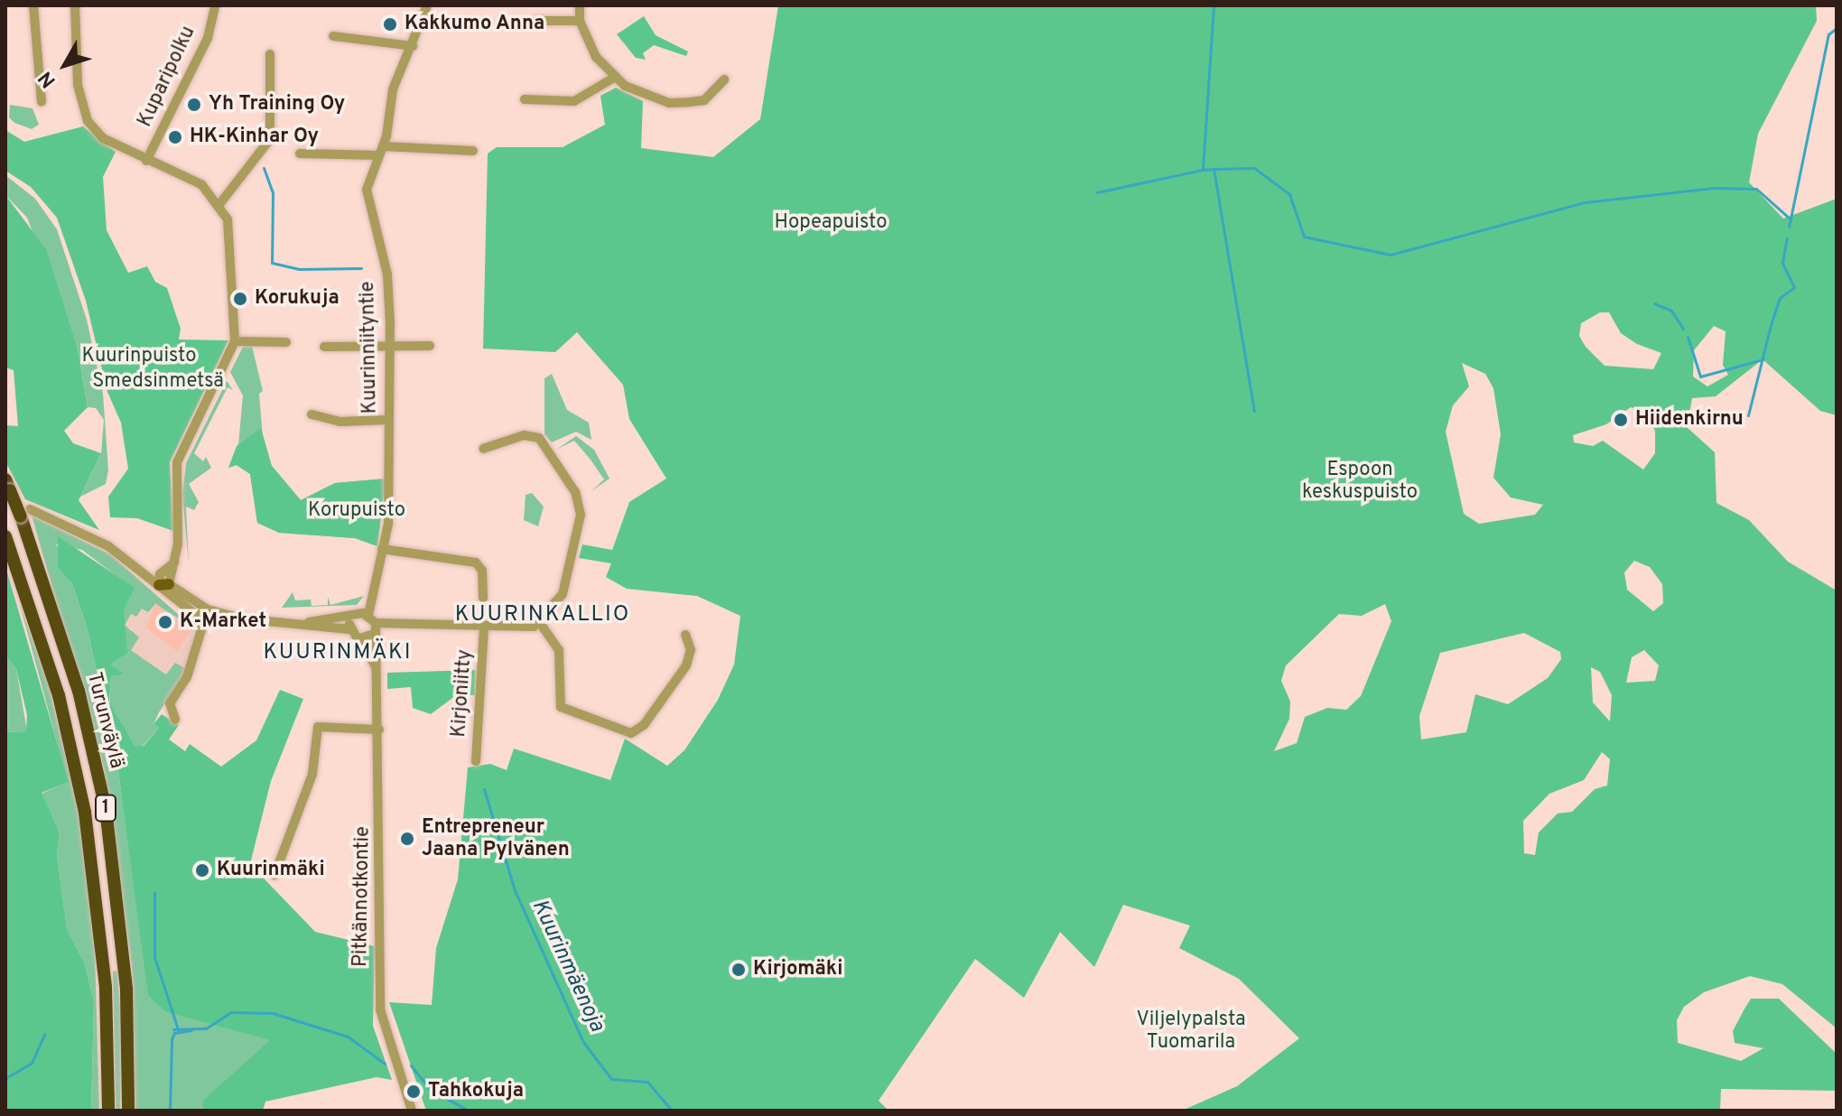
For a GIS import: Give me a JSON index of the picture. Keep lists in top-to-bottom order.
{
  "streets": {
    "highway": ["Turunväylä", "1"],
    "street": [
      "Kuparipolku",
      "Kuurinniityntie",
      "Kirjoniitty",
      "Pitkännotkontie"
    ]
  },
  "districts": ["KUURINKALLIO", "KUURINMÄKI"],
  "water": ["Kuurinmäenoja"],
  "parks": [
    "Hopeapuisto",
    "Kuurinpuisto",
    "Smedsinmetsä",
    "Espoon keskuspuisto",
    "Korupuisto",
    "Viljelypalsta Tuomarila"
  ],
  "places": [
    "Kakkumo Anna",
    "Yh Training Oy",
    "HK-Kinhar Oy",
    "Korukuja",
    "Hiidenkirnu",
    "K-Market",
    "Entrepreneur Jaana Pylvänen",
    "Kuurinmäki",
    "Kirjomäki",
    "Tahkokuja"
  ],
  "north": "bottom left"
}
